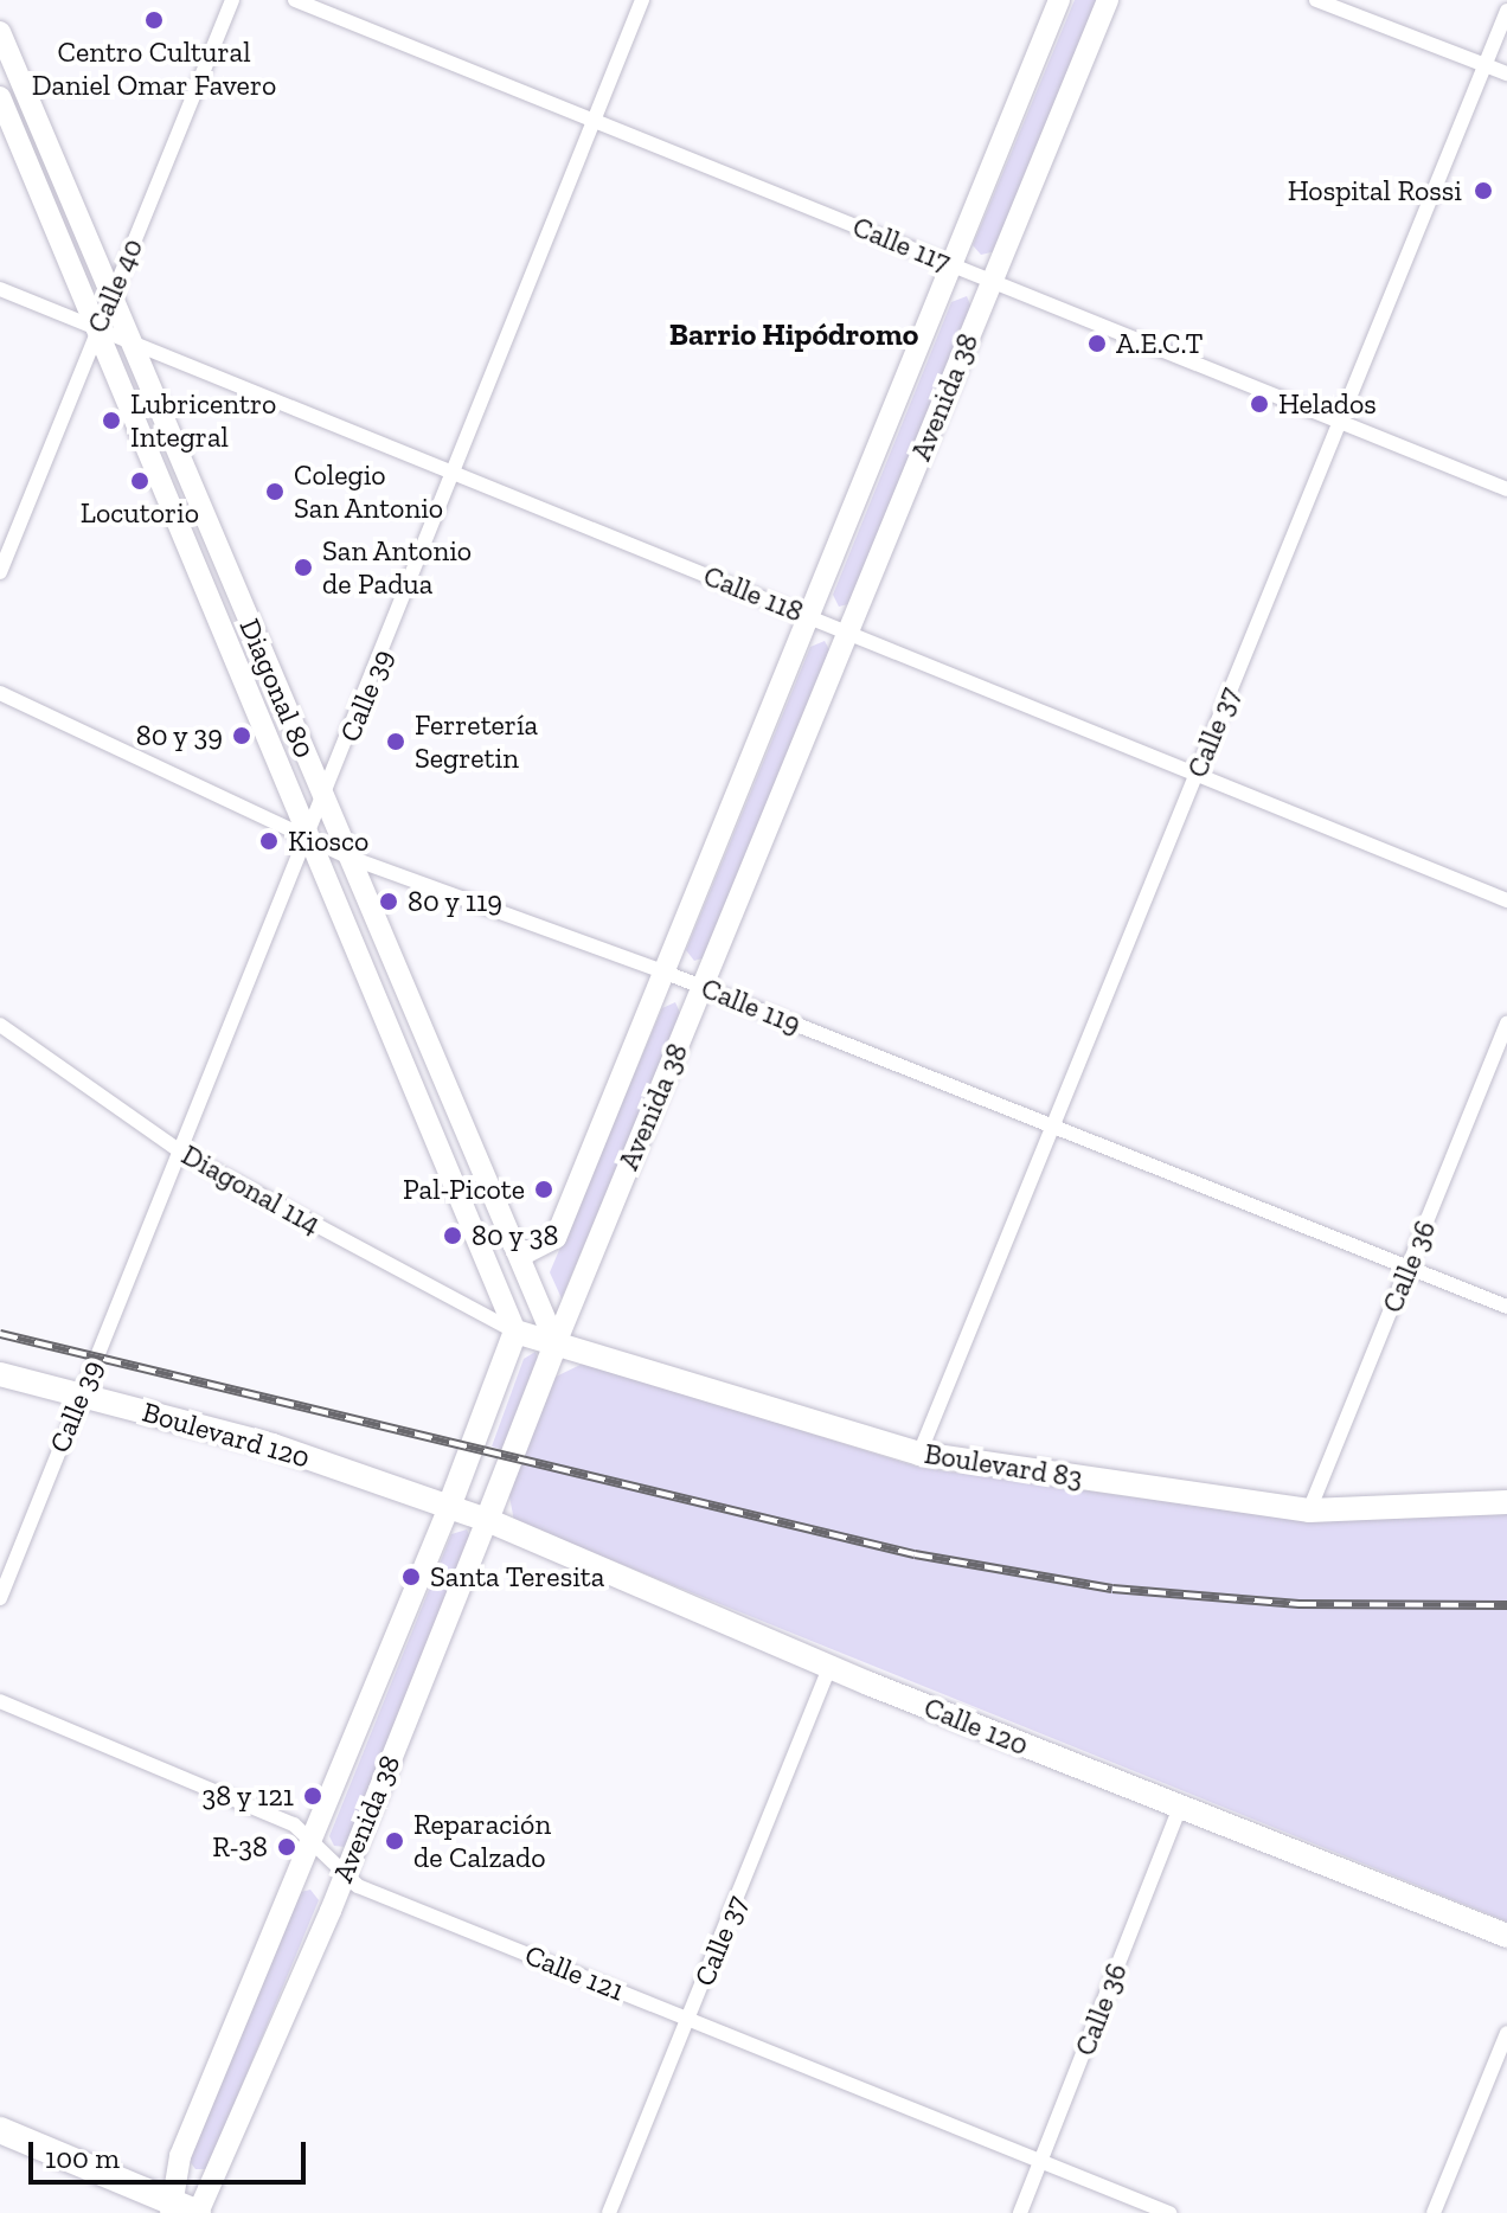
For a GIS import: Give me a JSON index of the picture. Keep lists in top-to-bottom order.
{
  "streets": {
    "main road": [
      "Avenida 38",
      "Diagonal 80",
      "Boulevard 120",
      "Boulevard 83",
      "Calle 120"
    ],
    "street": [
      "Calle 117",
      "Calle 40",
      "Calle 118",
      "Calle 39",
      "Calle 37",
      "Calle 119",
      "Diagonal 114",
      "Calle 36",
      "Calle 121"
    ]
  },
  "crossings": [
    ["Calle 117", "Avenida 38"],
    ["Calle 117", "Calle 39"],
    ["Calle 117", "Calle 37"],
    ["Calle 40", "Calle 118"],
    ["Calle 40", "Diagonal 80"],
    ["Avenida 38", "Calle 118"],
    ["Avenida 38", "Diagonal 80"],
    ["Avenida 38", "Calle 119"],
    ["Avenida 38", "Diagonal 114"],
    ["Avenida 38", "Boulevard 120"],
    ["Avenida 38", "Boulevard 83"],
    ["Avenida 38", "Calle 120"],
    ["Avenida 38", "Calle 121"],
    ["Calle 118", "Diagonal 80"],
    ["Calle 118", "Calle 39"],
    ["Calle 118", "Calle 37"],
    ["Diagonal 80", "Calle 39"],
    ["Diagonal 80", "Calle 119"],
    ["Diagonal 80", "Diagonal 114"],
    ["Diagonal 80", "Boulevard 83"],
    ["Calle 39", "Calle 119"],
    ["Calle 39", "Diagonal 114"],
    ["Calle 39", "Boulevard 120"],
    ["Calle 37", "Calle 119"],
    ["Calle 37", "Boulevard 83"],
    ["Calle 37", "Calle 120"],
    ["Calle 37", "Calle 121"],
    ["Calle 119", "Calle 36"],
    ["Diagonal 114", "Boulevard 83"],
    ["Calle 36", "Boulevard 83"],
    ["Calle 36", "Calle 120"],
    ["Calle 36", "Calle 121"],
    ["Boulevard 120", "Calle 120"]
  ],
  "districts": ["Barrio Hipódromo"],
  "places": [
    "Centro Cultural Daniel Omar Favero",
    "Hospital Rossi",
    "A.E.C.T",
    "Helados",
    "Lubricentro Integral",
    "Locutorio",
    "Colegio San Antonio",
    "San Antonio de Padua",
    "80 y 39",
    "Ferretería Segretin",
    "Kiosco",
    "80 y 119",
    "Pal-Picote",
    "80 y 38",
    "Santa Teresita",
    "38 y 121",
    "Reparación de Calzado",
    "R-38"
  ],
  "scale_bar": "100 m"
}
